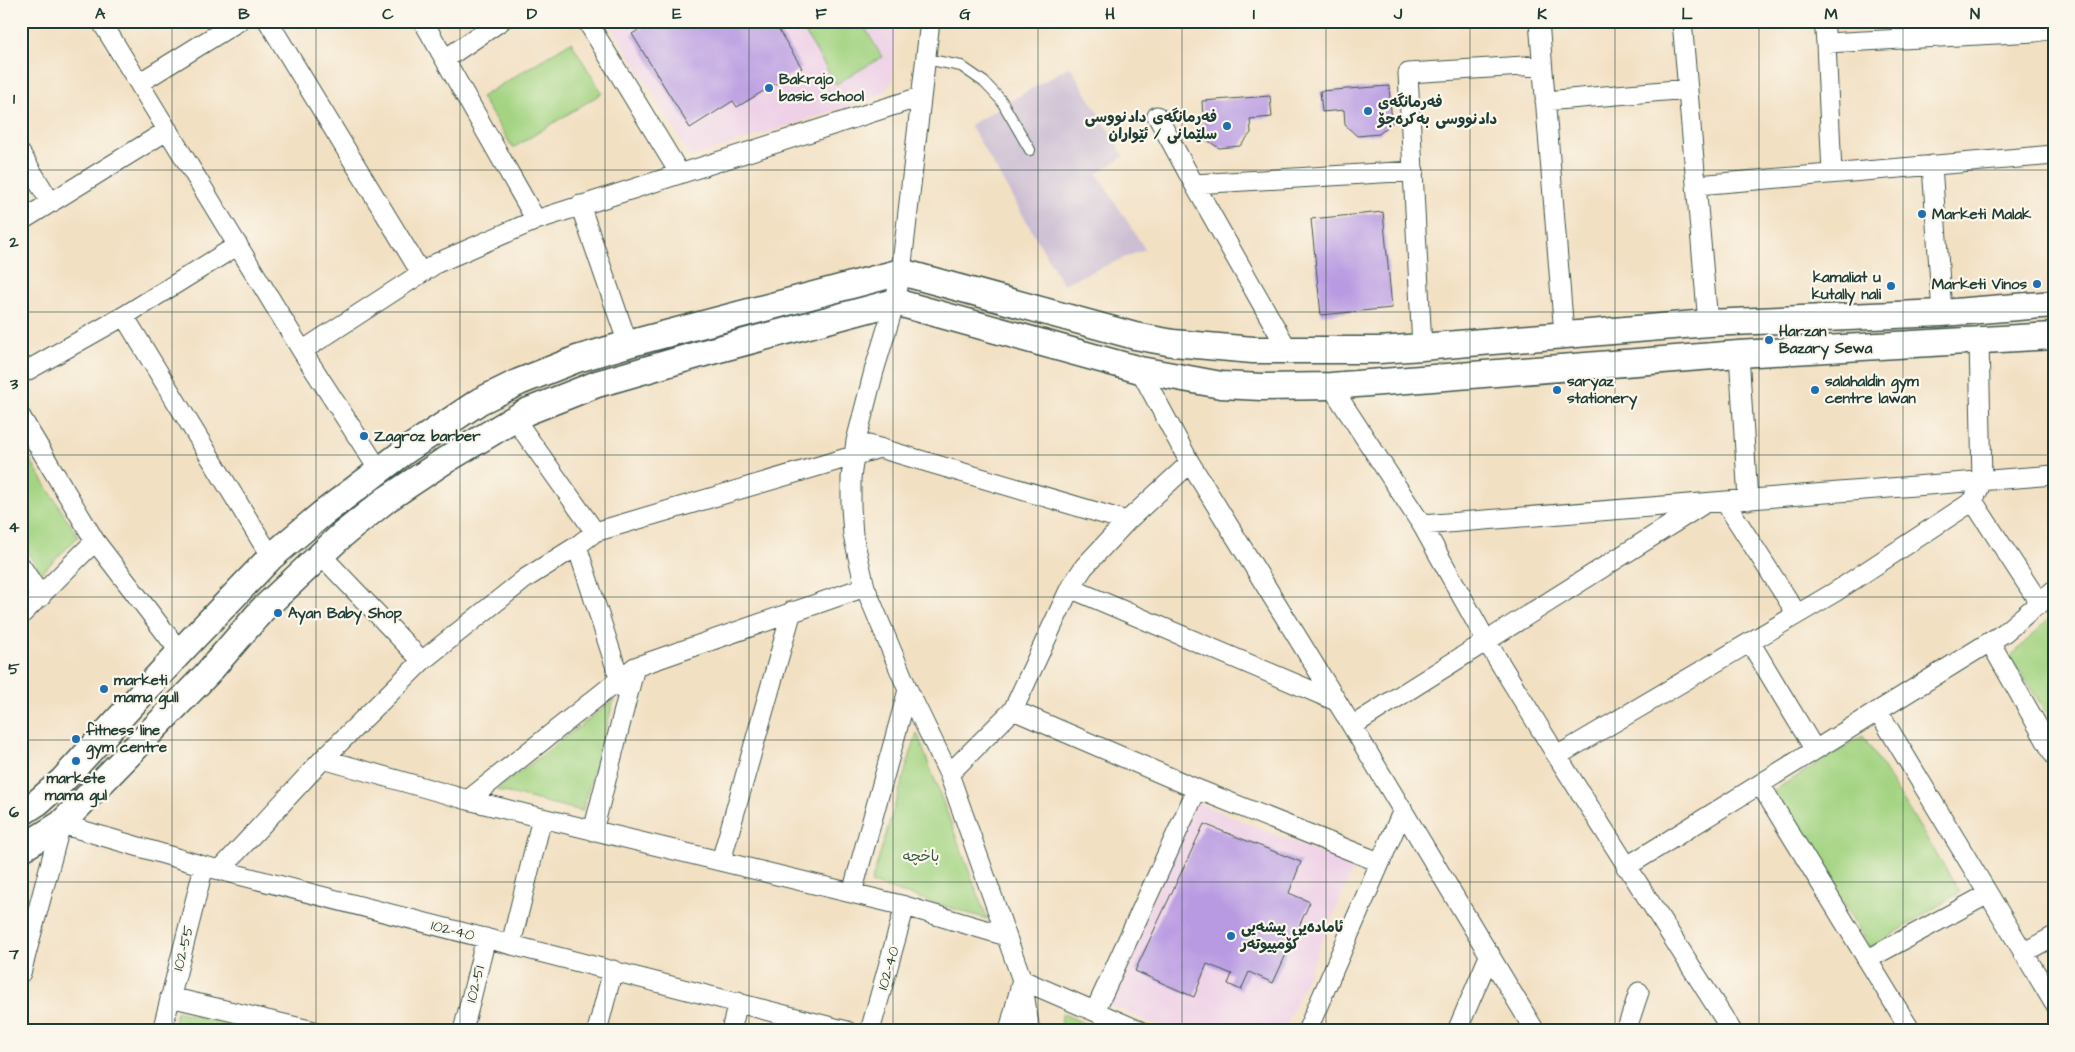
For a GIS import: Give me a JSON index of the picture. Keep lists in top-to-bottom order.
{
  "streets": {
    "street": ["102-40", "102-55", "102-51"]
  },
  "crossings": [
    ["102-40", "102-55"],
    ["102-40", "102-51"]
  ],
  "parks": ["باخچە"],
  "places": [
    "Bakrajo basic school",
    "فەرمانگەی دادنووسی بەکرەجۆ",
    "فەرمانگەی دادنووسی سلێمانی / ئێواران",
    "Marketi Malak",
    "Marketi Vinos",
    "kamaliat u kutally nali",
    "Harzan Bazary Sewa",
    "saryaz stationery",
    "salahaldin gym centre lawan",
    "Zagroz barber",
    "Ayan Baby Shop",
    "marketi mama gull",
    "fitness line gym centre",
    "markete mama gul",
    "ئامادەیی پیشەیی کۆمپیوتەر"
  ],
  "grid": {
    "columns": [
      "A",
      "B",
      "C",
      "D",
      "E",
      "F",
      "G",
      "H",
      "I",
      "J",
      "K",
      "L",
      "M",
      "N"
    ],
    "rows": [
      "1",
      "2",
      "3",
      "4",
      "5",
      "6",
      "7"
    ]
  }
}
